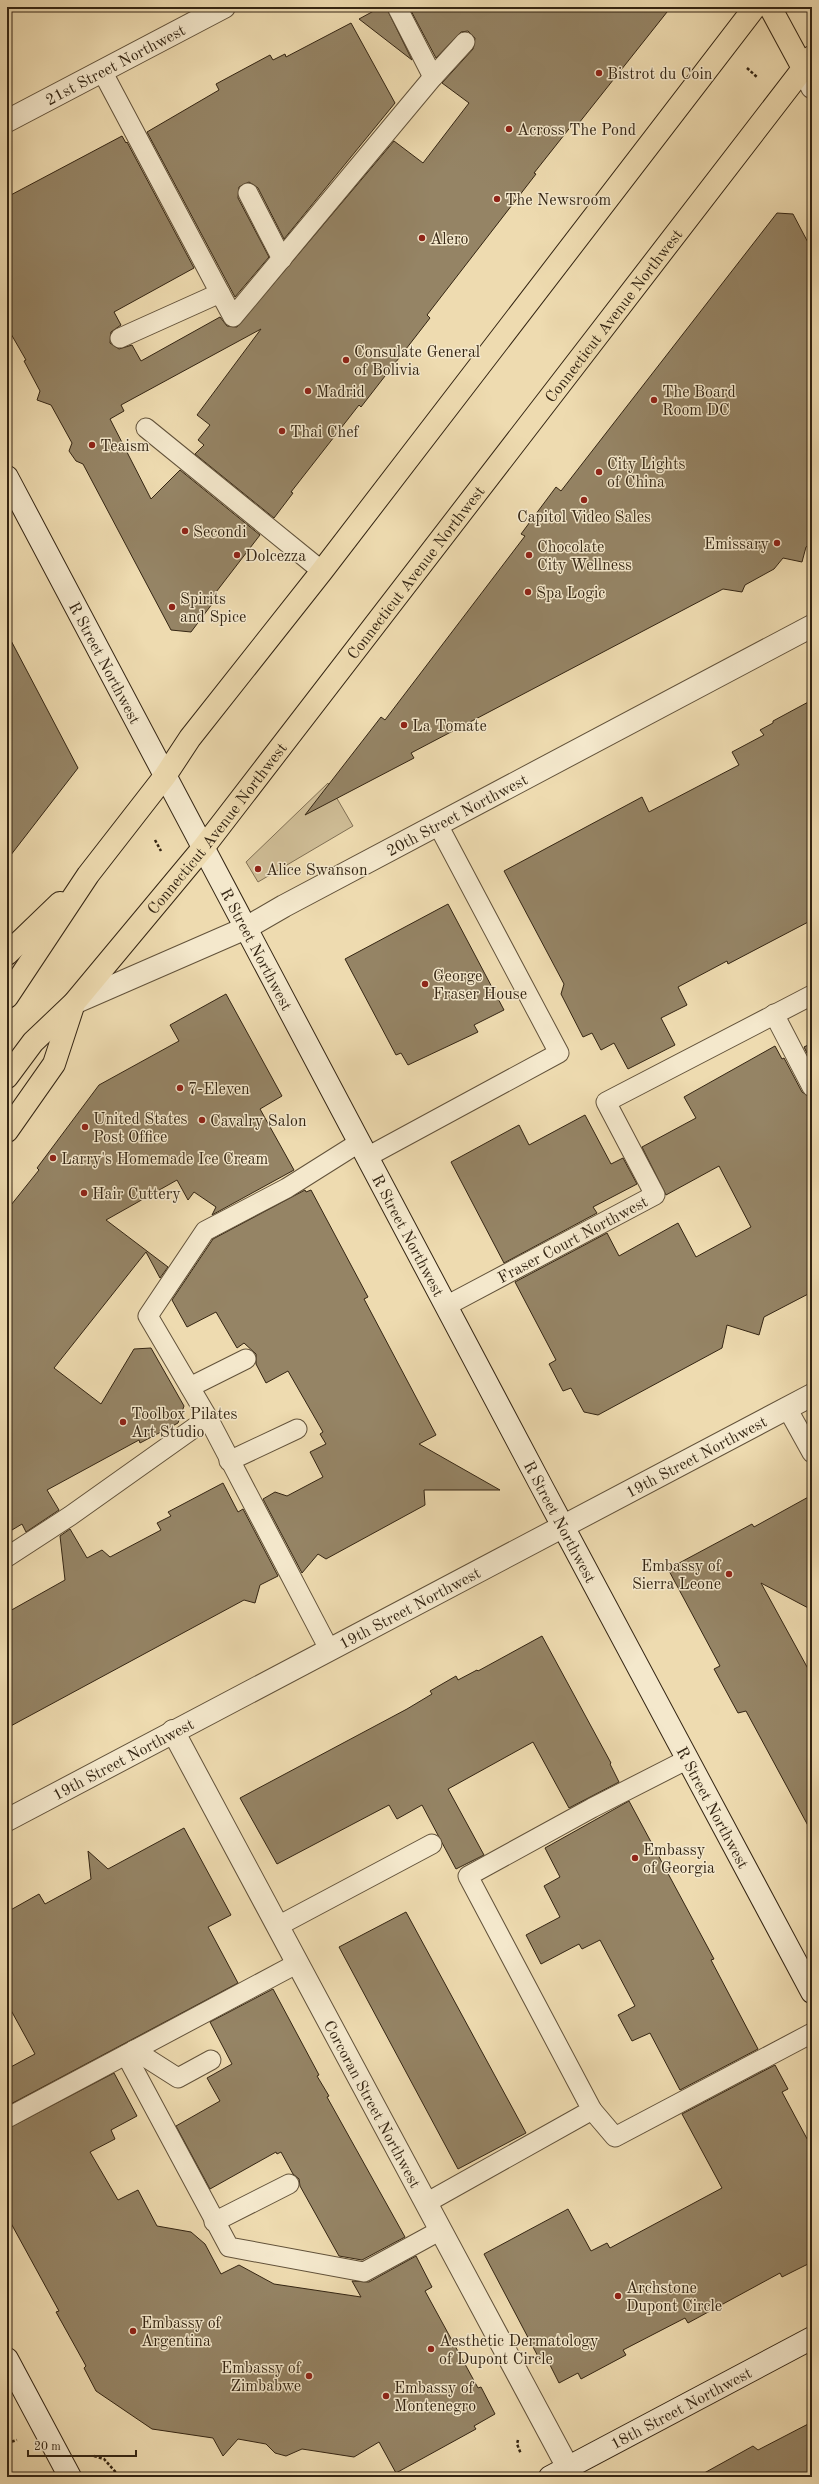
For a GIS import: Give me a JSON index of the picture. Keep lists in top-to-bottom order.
{
  "streets": {
    "main road": ["Connecticut Avenue Northwest"],
    "street": [
      "21st Street Northwest",
      "R Street Northwest",
      "20th Street Northwest",
      "19th Street Northwest",
      "Corcoran Street Northwest",
      "18th Street Northwest"
    ],
    "lane": ["Fraser Court Northwest"]
  },
  "crossings": [
    ["Connecticut Avenue Northwest", "R Street Northwest"],
    ["Connecticut Avenue Northwest", "20th Street Northwest"],
    ["R Street Northwest", "20th Street Northwest"],
    ["R Street Northwest", "Fraser Court Northwest"],
    ["R Street Northwest", "19th Street Northwest"],
    ["19th Street Northwest", "Corcoran Street Northwest"],
    ["Corcoran Street Northwest", "18th Street Northwest"]
  ],
  "places": [
    "Bistrot du Coin",
    "Across The Pond",
    "The Newsroom",
    "Alero",
    "Consulate General of Bolivia",
    "Madrid",
    "The Board Room DC",
    "Thai Chef",
    "Teaism",
    "City Lights of China",
    "Capitol Video Sales",
    "Secondi",
    "Emissary",
    "Dolcezza",
    "Chocolate City Wellness",
    "Spa Logic",
    "Spirits and Spice",
    "La Tomate",
    "Alice Swanson",
    "George Fraser House",
    "7-Eleven",
    "Cavalry Salon",
    "United States Post Office",
    "Larry's Homemade Ice Cream",
    "Hair Cuttery",
    "Toolbox Pilates Art Studio",
    "Embassy of Sierra Leone",
    "Embassy of Georgia",
    "Archstone Dupont Circle",
    "Embassy of Argentina",
    "Aesthetic Dermatology of Dupont Circle",
    "Embassy of Zimbabwe",
    "Embassy of Montenegro"
  ],
  "scale_bar": "20 m"
}
